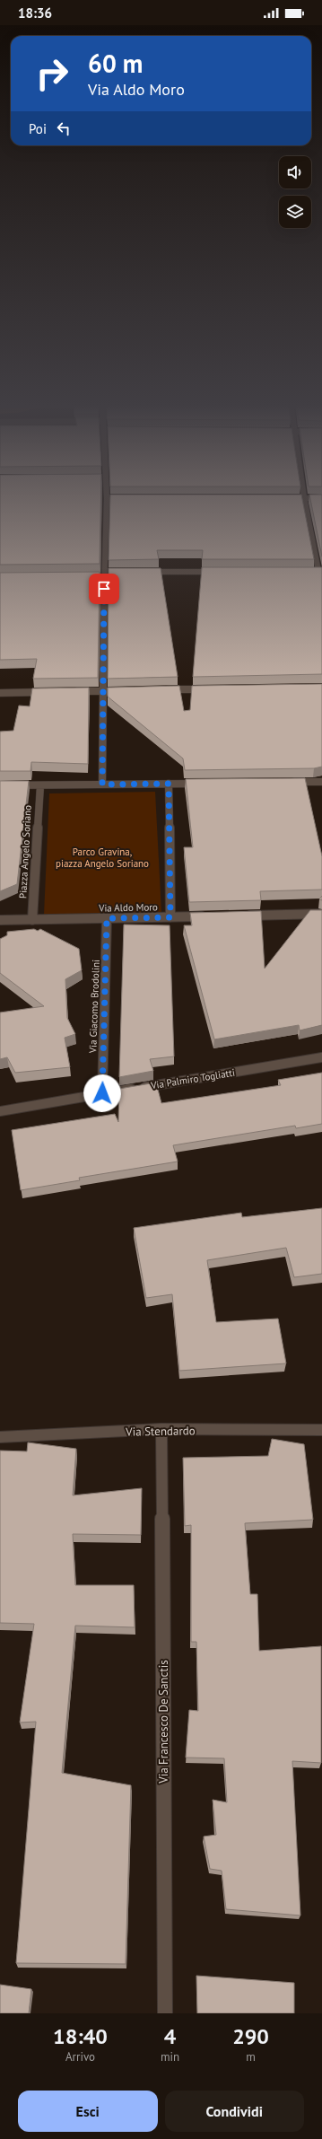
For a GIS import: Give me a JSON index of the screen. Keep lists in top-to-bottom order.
{
  "streets": {
    "street": [
      "Piazza Angelo Soriano",
      "Via Aldo Moro",
      "Via Giacomo Brodolini",
      "Via Palmiro Togliatti",
      "Via Stendardo",
      "Via Francesco De Sanctis"
    ]
  },
  "crossings": [
    ["Piazza Angelo Soriano", "Via Aldo Moro"],
    ["Via Aldo Moro", "Via Giacomo Brodolini"],
    ["Via Giacomo Brodolini", "Via Palmiro Togliatti"],
    ["Via Stendardo", "Via Francesco De Sanctis"]
  ],
  "parks": ["Parco Gravina, piazza Angelo Soriano"],
  "page": {
    "status": "18:36",
    "turn": ["60 m", "Via Aldo Moro"],
    "then": "Poi",
    "eta": [
      "18:40",
      "Arrivo",
      "4",
      "min",
      "290",
      "m"
    ],
    "buttons": ["Esci", "Condividi"]
  }
}
